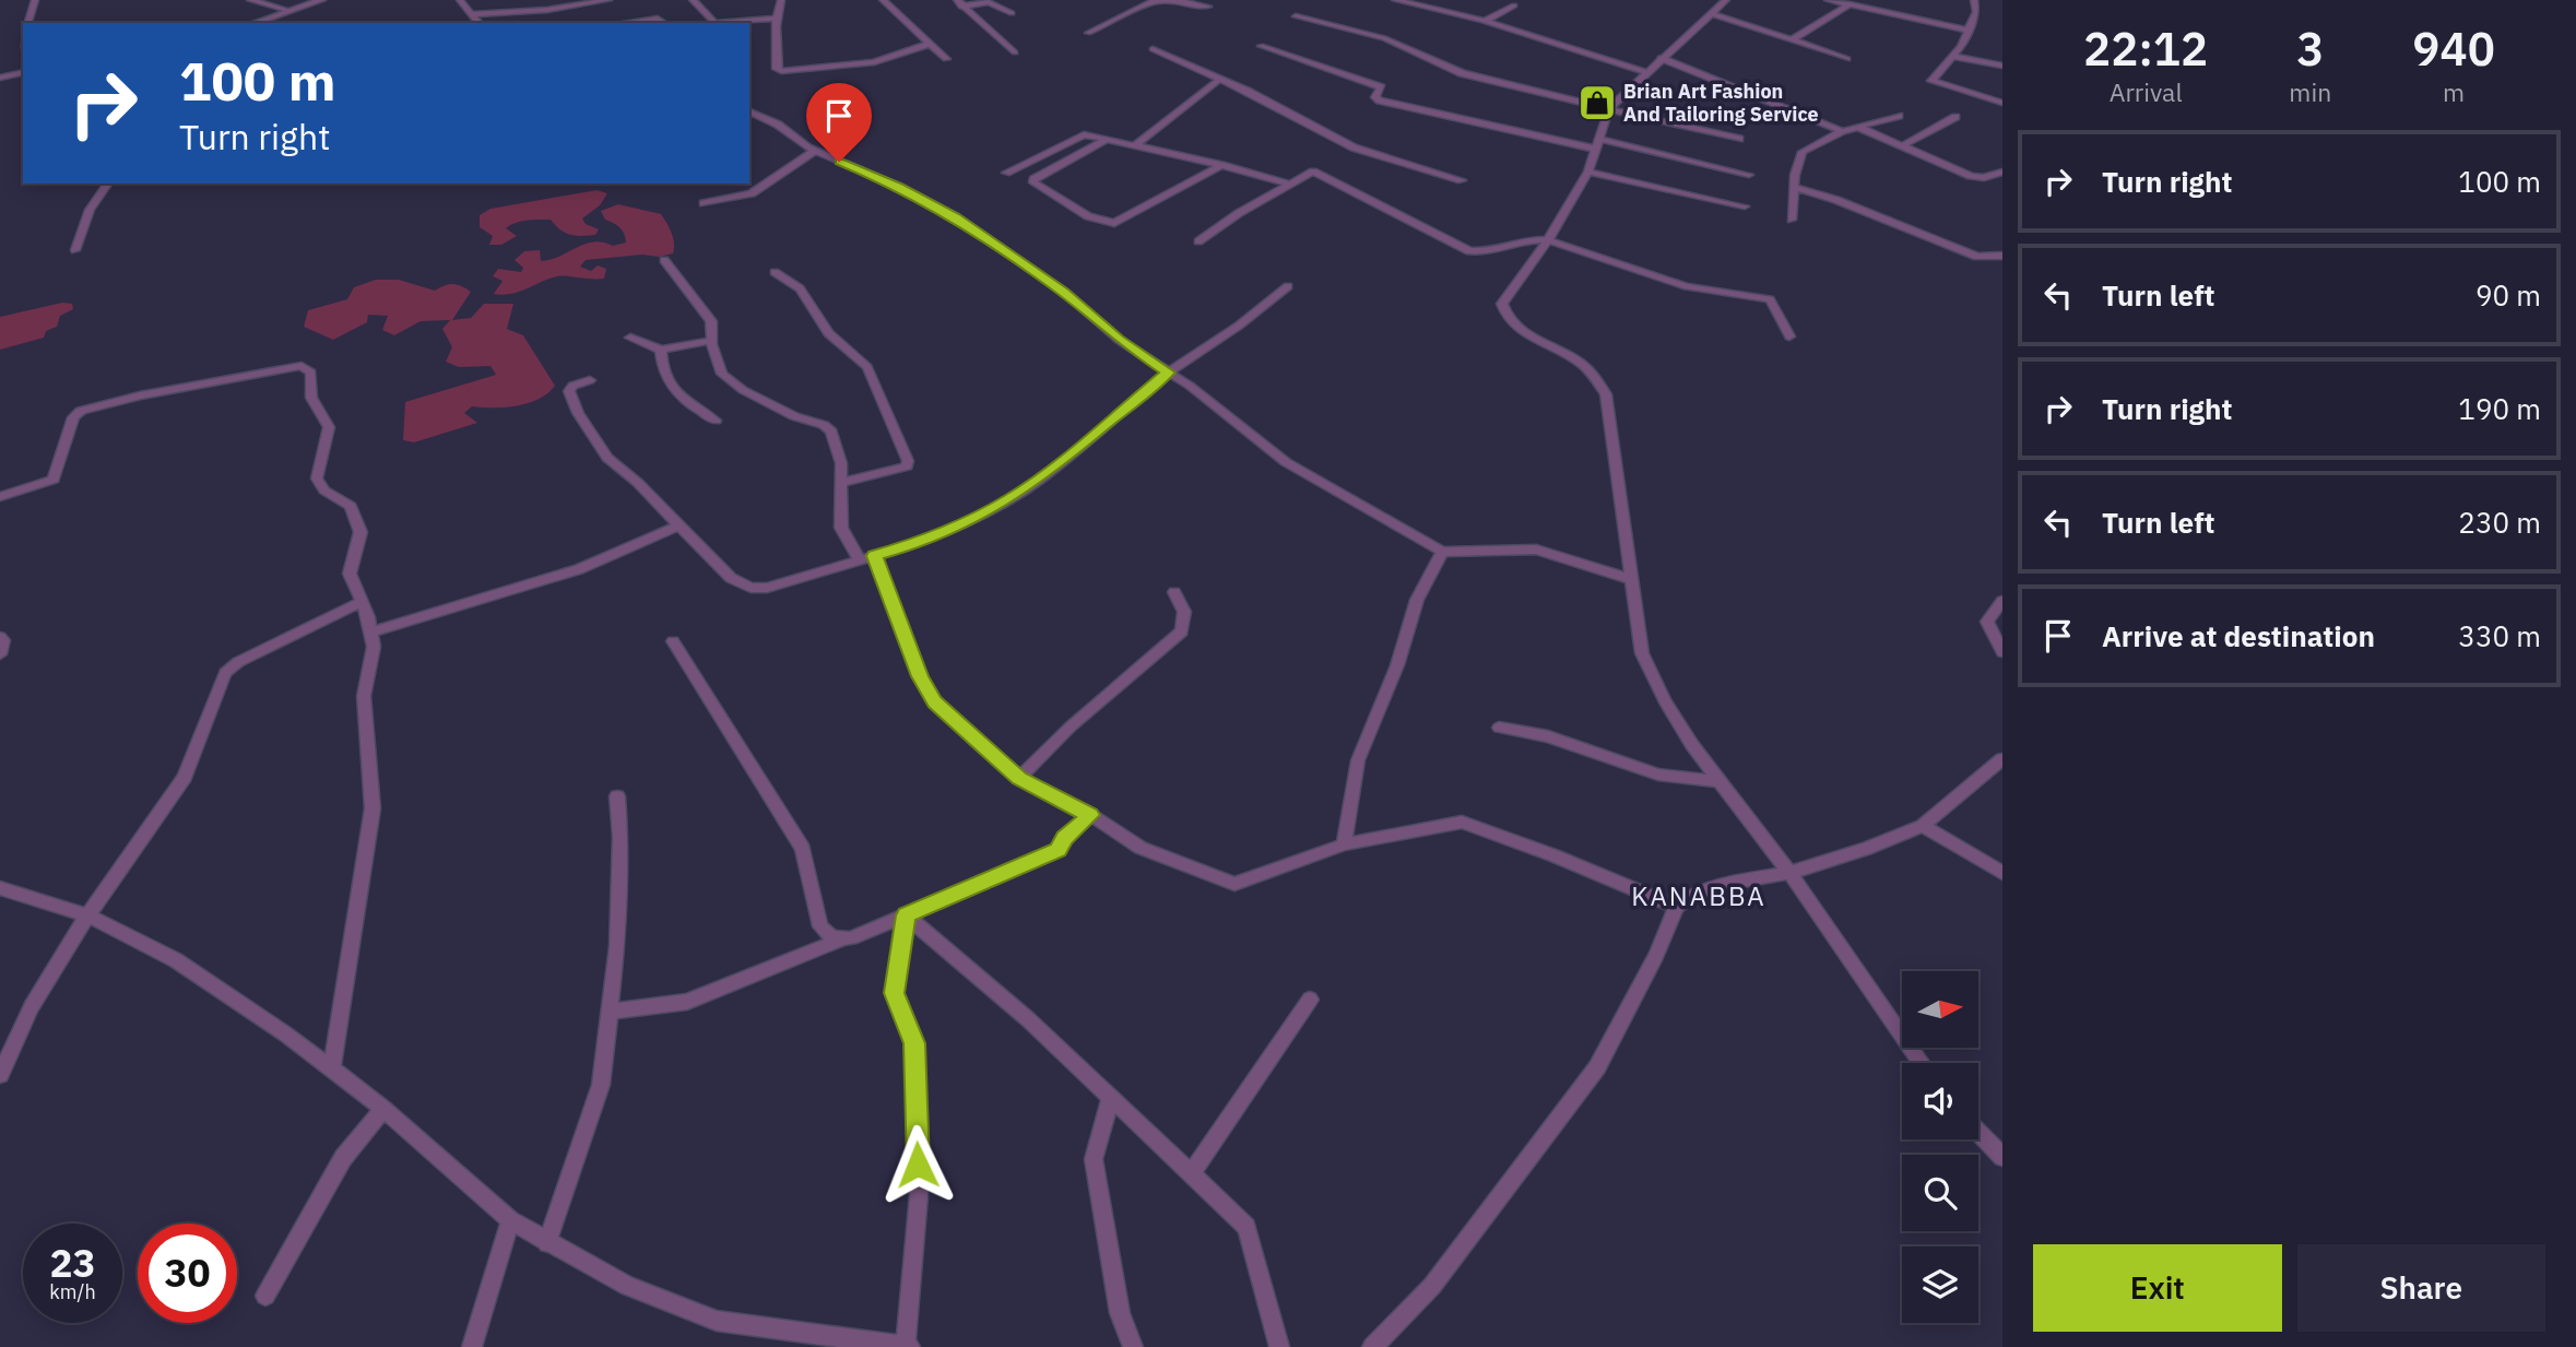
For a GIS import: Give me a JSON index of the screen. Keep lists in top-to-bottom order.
{
  "districts": ["KANABBA"],
  "places": {
    "shop": ["Brian Art Fashion And Tailoring Service"]
  },
  "north": "right",
  "page": {
    "eta": [
      "22:12",
      "Arrival",
      "3",
      "min",
      "940",
      "m"
    ],
    "turn": ["100 m", "Turn right"],
    "list": [
      {
        "name": "Turn right",
        "value": "100 m"
      },
      {
        "name": "Turn left",
        "value": "90 m"
      },
      {
        "name": "Turn right",
        "value": "190 m"
      },
      {
        "name": "Turn left",
        "value": "230 m"
      },
      {
        "name": "Arrive at destination",
        "value": "330 m"
      }
    ],
    "speed": "23 km/h",
    "limit": "30",
    "buttons": ["Exit", "Share"]
  }
}
